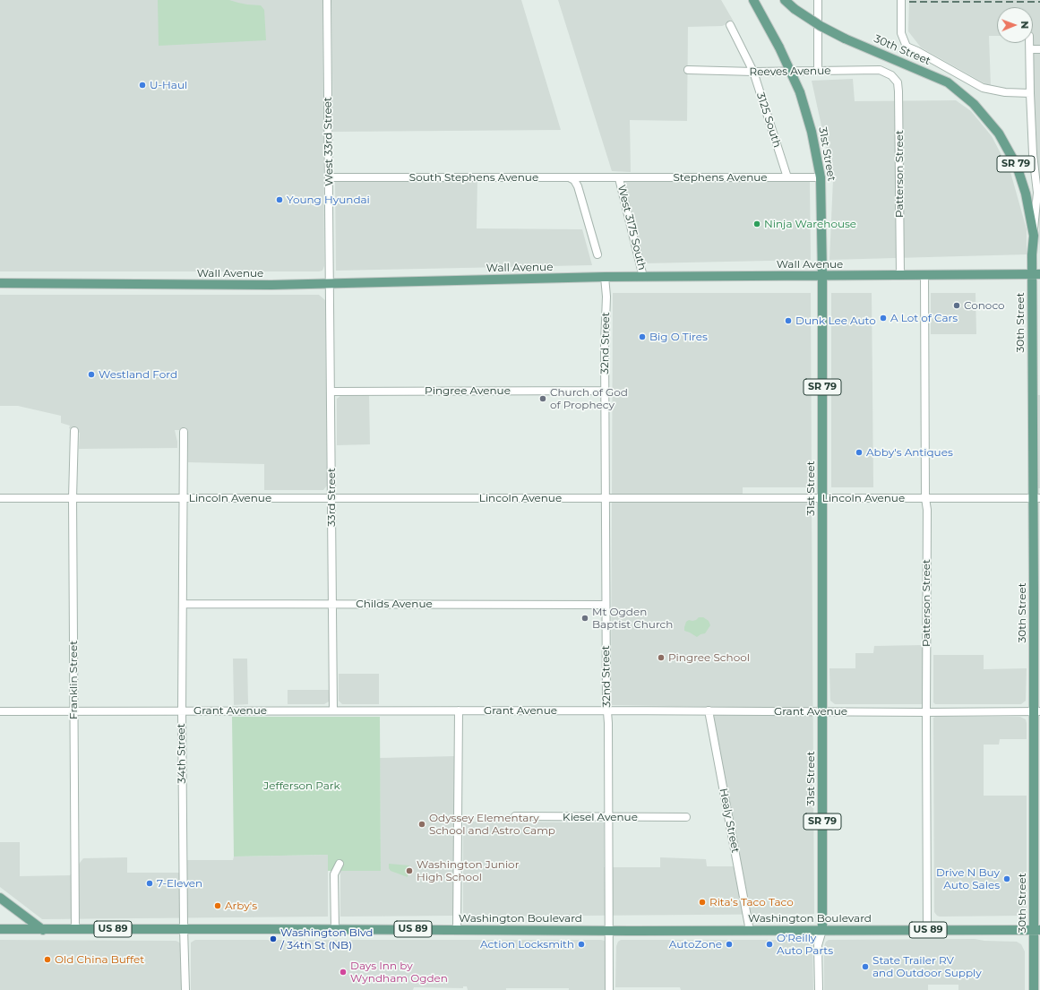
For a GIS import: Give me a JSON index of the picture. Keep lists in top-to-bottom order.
{
  "streets": {
    "main road": [
      "30th Street",
      "31st Street",
      "SR 79",
      "Wall Avenue",
      "Washington Boulevard",
      "US 89"
    ],
    "street": [
      "Reeves Avenue",
      "3125 South",
      "West 33rd Street",
      "Patterson Street",
      "South Stephens Avenue",
      "Stephens Avenue",
      "West 3175 South",
      "32nd Street",
      "Pingree Avenue",
      "33rd Street",
      "Lincoln Avenue",
      "Childs Avenue",
      "Franklin Street",
      "Grant Avenue",
      "34th Street",
      "Kiesel Avenue",
      "Healy Street"
    ]
  },
  "crossings": [
    ["30th Street", "Wall Avenue"],
    ["30th Street", "Lincoln Avenue"],
    ["30th Street", "Grant Avenue"],
    ["30th Street", "Washington Boulevard"],
    ["Reeves Avenue", "3125 South"],
    ["Reeves Avenue", "Patterson Street"],
    ["3125 South", "Stephens Avenue"],
    ["West 33rd Street", "South Stephens Avenue"],
    ["West 33rd Street", "Wall Avenue"],
    ["West 33rd Street", "33rd Street"],
    ["31st Street", "Stephens Avenue"],
    ["31st Street", "Wall Avenue"],
    ["31st Street", "Lincoln Avenue"],
    ["31st Street", "Grant Avenue"],
    ["31st Street", "Washington Boulevard"],
    ["Patterson Street", "Wall Avenue"],
    ["Patterson Street", "Lincoln Avenue"],
    ["Patterson Street", "Grant Avenue"],
    ["Patterson Street", "Washington Boulevard"],
    ["South Stephens Avenue", "Stephens Avenue"],
    ["South Stephens Avenue", "West 3175 South"],
    ["Stephens Avenue", "West 3175 South"],
    ["West 3175 South", "Wall Avenue"],
    ["Wall Avenue", "32nd Street"],
    ["Wall Avenue", "33rd Street"],
    ["32nd Street", "Pingree Avenue"],
    ["32nd Street", "Lincoln Avenue"],
    ["32nd Street", "Childs Avenue"],
    ["32nd Street", "Grant Avenue"],
    ["32nd Street", "Kiesel Avenue"],
    ["32nd Street", "Washington Boulevard"],
    ["Pingree Avenue", "33rd Street"],
    ["33rd Street", "Lincoln Avenue"],
    ["33rd Street", "Childs Avenue"],
    ["33rd Street", "Grant Avenue"],
    ["Lincoln Avenue", "Franklin Street"],
    ["Lincoln Avenue", "34th Street"],
    ["Childs Avenue", "34th Street"],
    ["Franklin Street", "Grant Avenue"],
    ["Franklin Street", "Washington Boulevard"],
    ["Grant Avenue", "34th Street"],
    ["Grant Avenue", "Healy Street"],
    ["34th Street", "Washington Boulevard"],
    ["Healy Street", "Washington Boulevard"]
  ],
  "parks": ["Jefferson Park"],
  "places": [
    "U-Haul",
    "Young Hyundai",
    "Ninja Warehouse",
    "Conoco",
    "A Lot of Cars",
    "Dunk Lee Auto",
    "Big O Tires",
    "Westland Ford",
    "Church of God of Prophecy",
    "Abby's Antiques",
    "Mt Ogden Baptist Church",
    "Pingree School",
    "Odyssey Elementary School and Astro Camp",
    "Washington Junior High School",
    "Drive N Buy Auto Sales",
    "7-Eleven",
    "Rita's Taco Taco",
    "Arby's",
    "Washington Blvd / 34th St (NB)",
    "Action Locksmith",
    "AutoZone",
    "O'Reilly Auto Parts",
    "Old China Buffet",
    "State Trailer RV and Outdoor Supply",
    "Days Inn by Wyndham Ogden"
  ],
  "north": "right"
}
